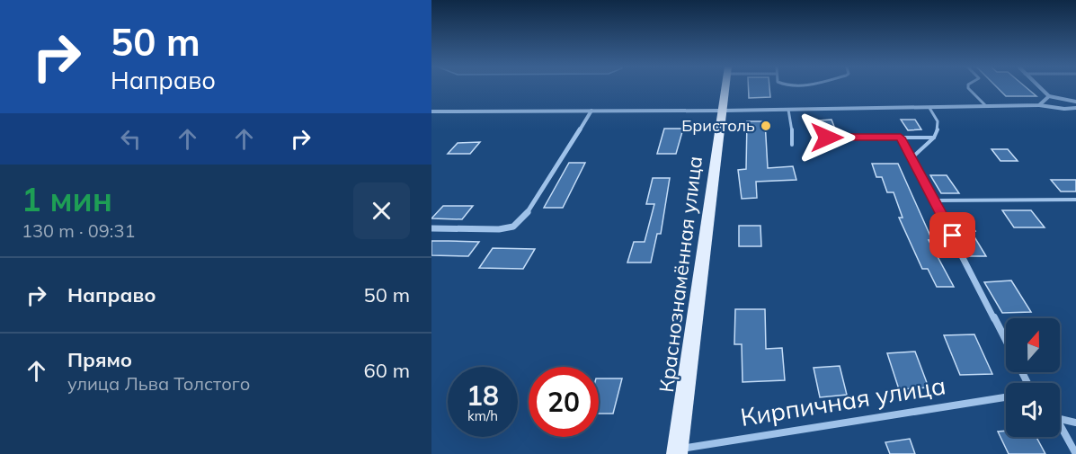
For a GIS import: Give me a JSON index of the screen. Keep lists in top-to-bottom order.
{
  "streets": {
    "main road": ["Краснознамённая улица"],
    "street": ["Кирпичная улица"]
  },
  "crossings": [
    ["Краснознамённая улица", "Кирпичная улица"]
  ],
  "places": ["Бристоль"],
  "north": "top",
  "page": {
    "turn": ["50 m", "Направо"],
    "heading": ["1 мин", "130 m · 09:31"],
    "list": [
      {
        "name": "Направо",
        "value": "50 m"
      },
      {
        "name": "Прямо",
        "note": "улица Льва Толстого",
        "value": "60 m"
      }
    ],
    "speed": "18 km/h",
    "limit": "20"
  }
}
